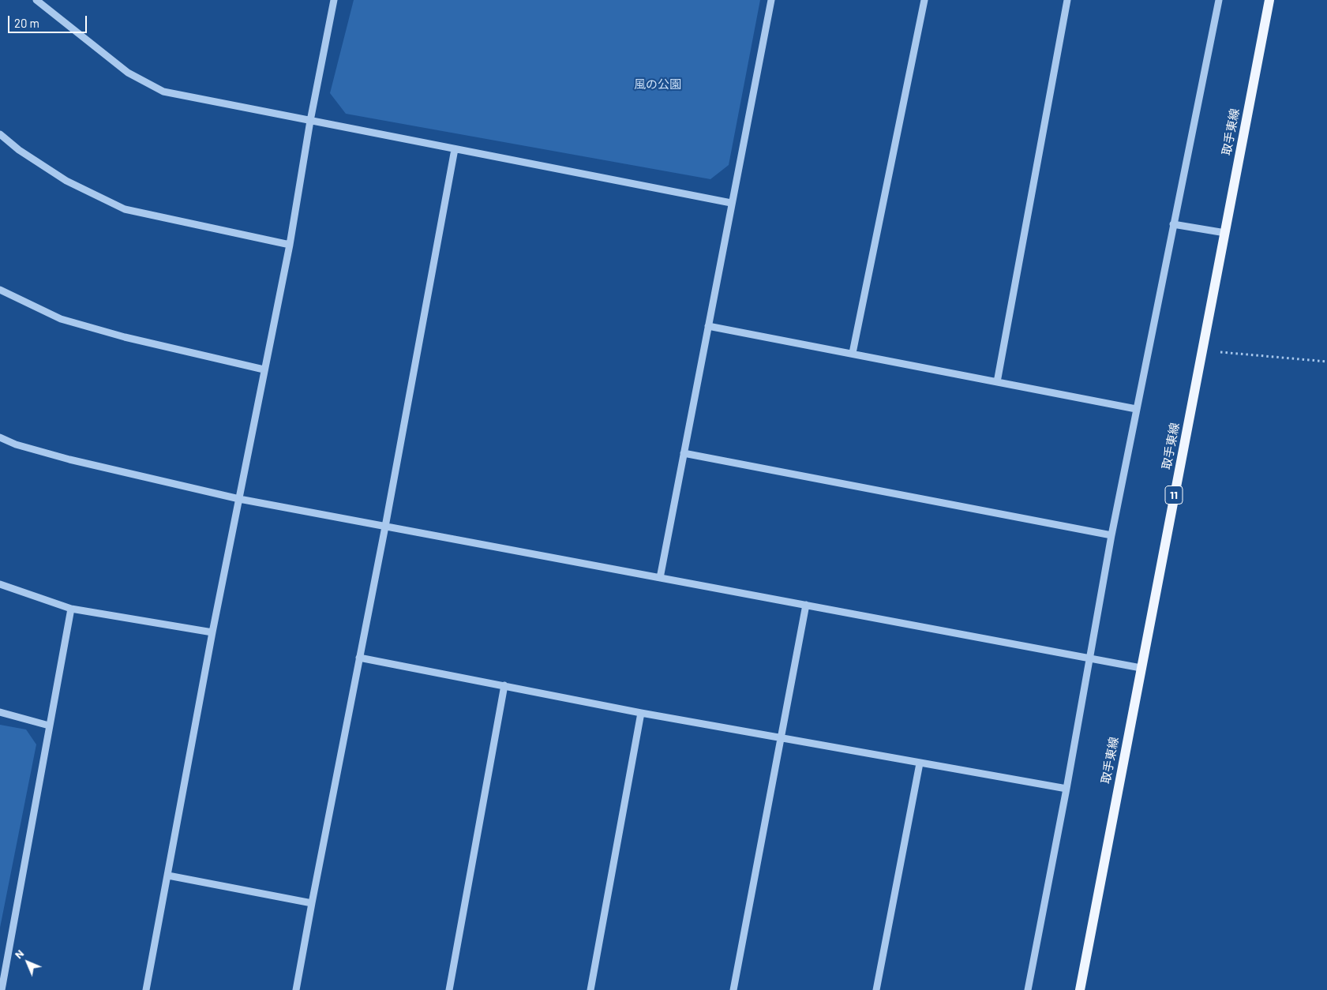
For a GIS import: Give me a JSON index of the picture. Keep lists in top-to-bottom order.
{
  "streets": {
    "main road": ["取手東線", "11"]
  },
  "parks": ["風の公園"],
  "scale_bar": "20 m",
  "north": "top left"
}
